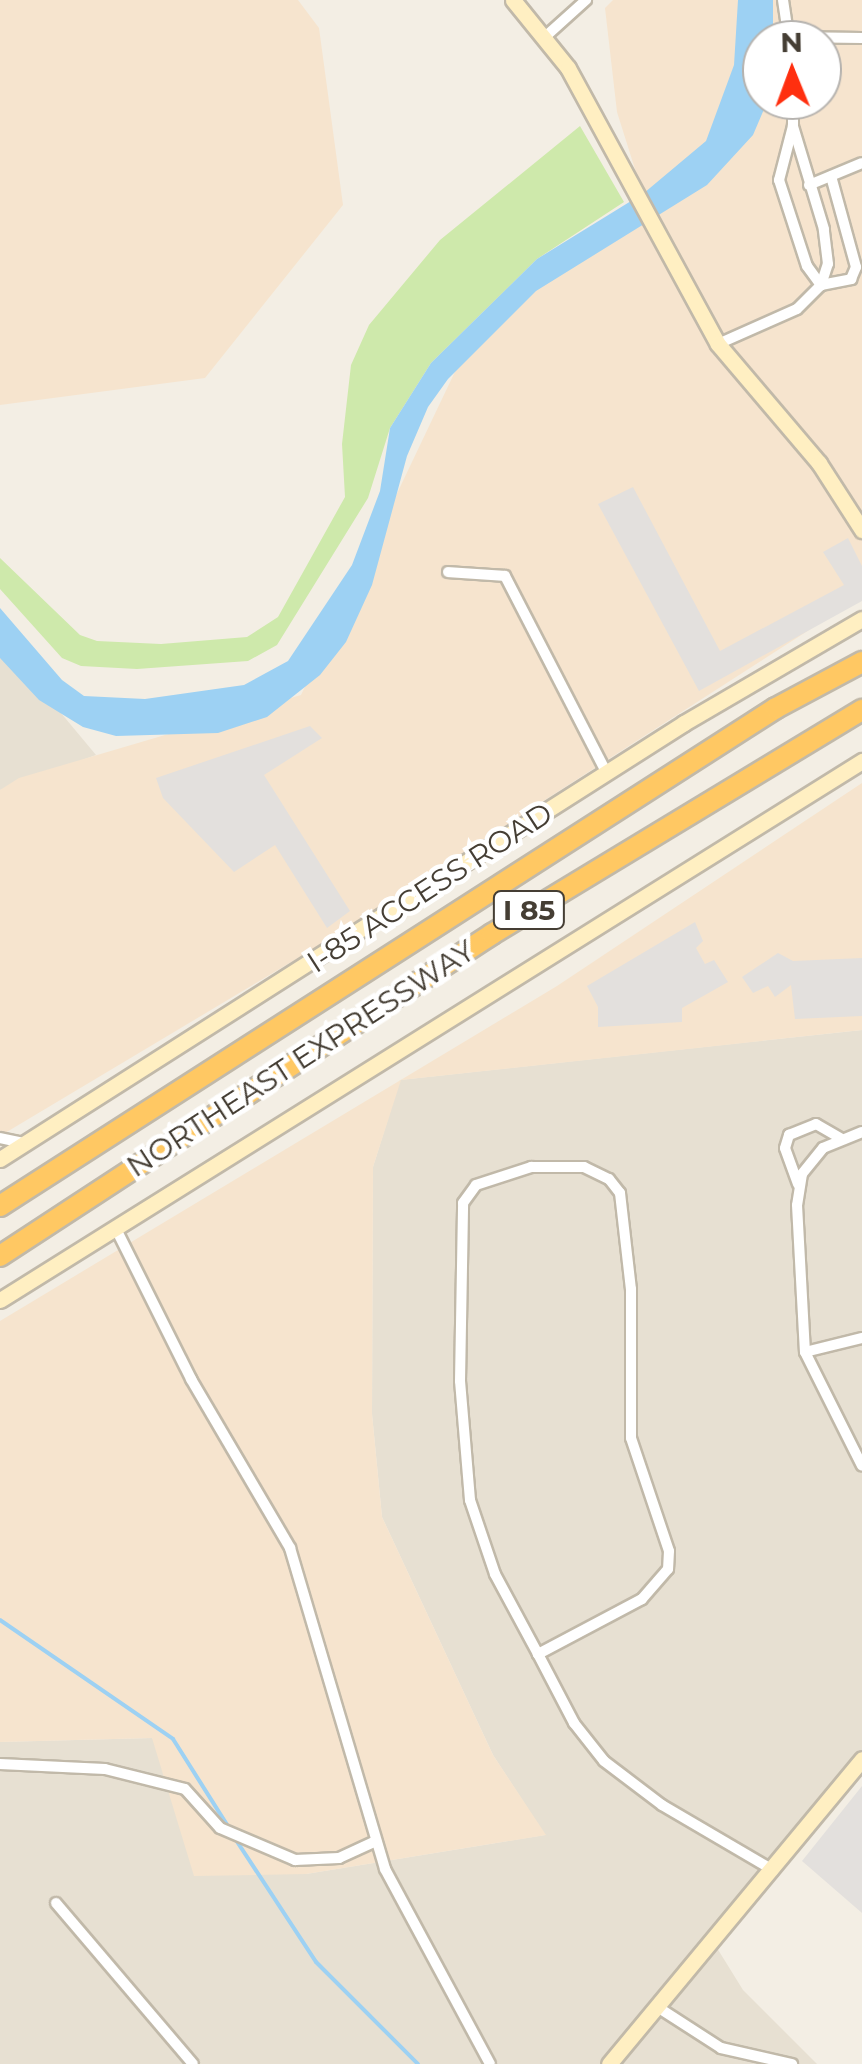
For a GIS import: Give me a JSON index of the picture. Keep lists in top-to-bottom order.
{
  "streets": {
    "highway": ["I 85", "NORTHEAST EXPRESSWAY"],
    "main road": ["I-85 ACCESS ROAD"]
  },
  "north": "top"
}
